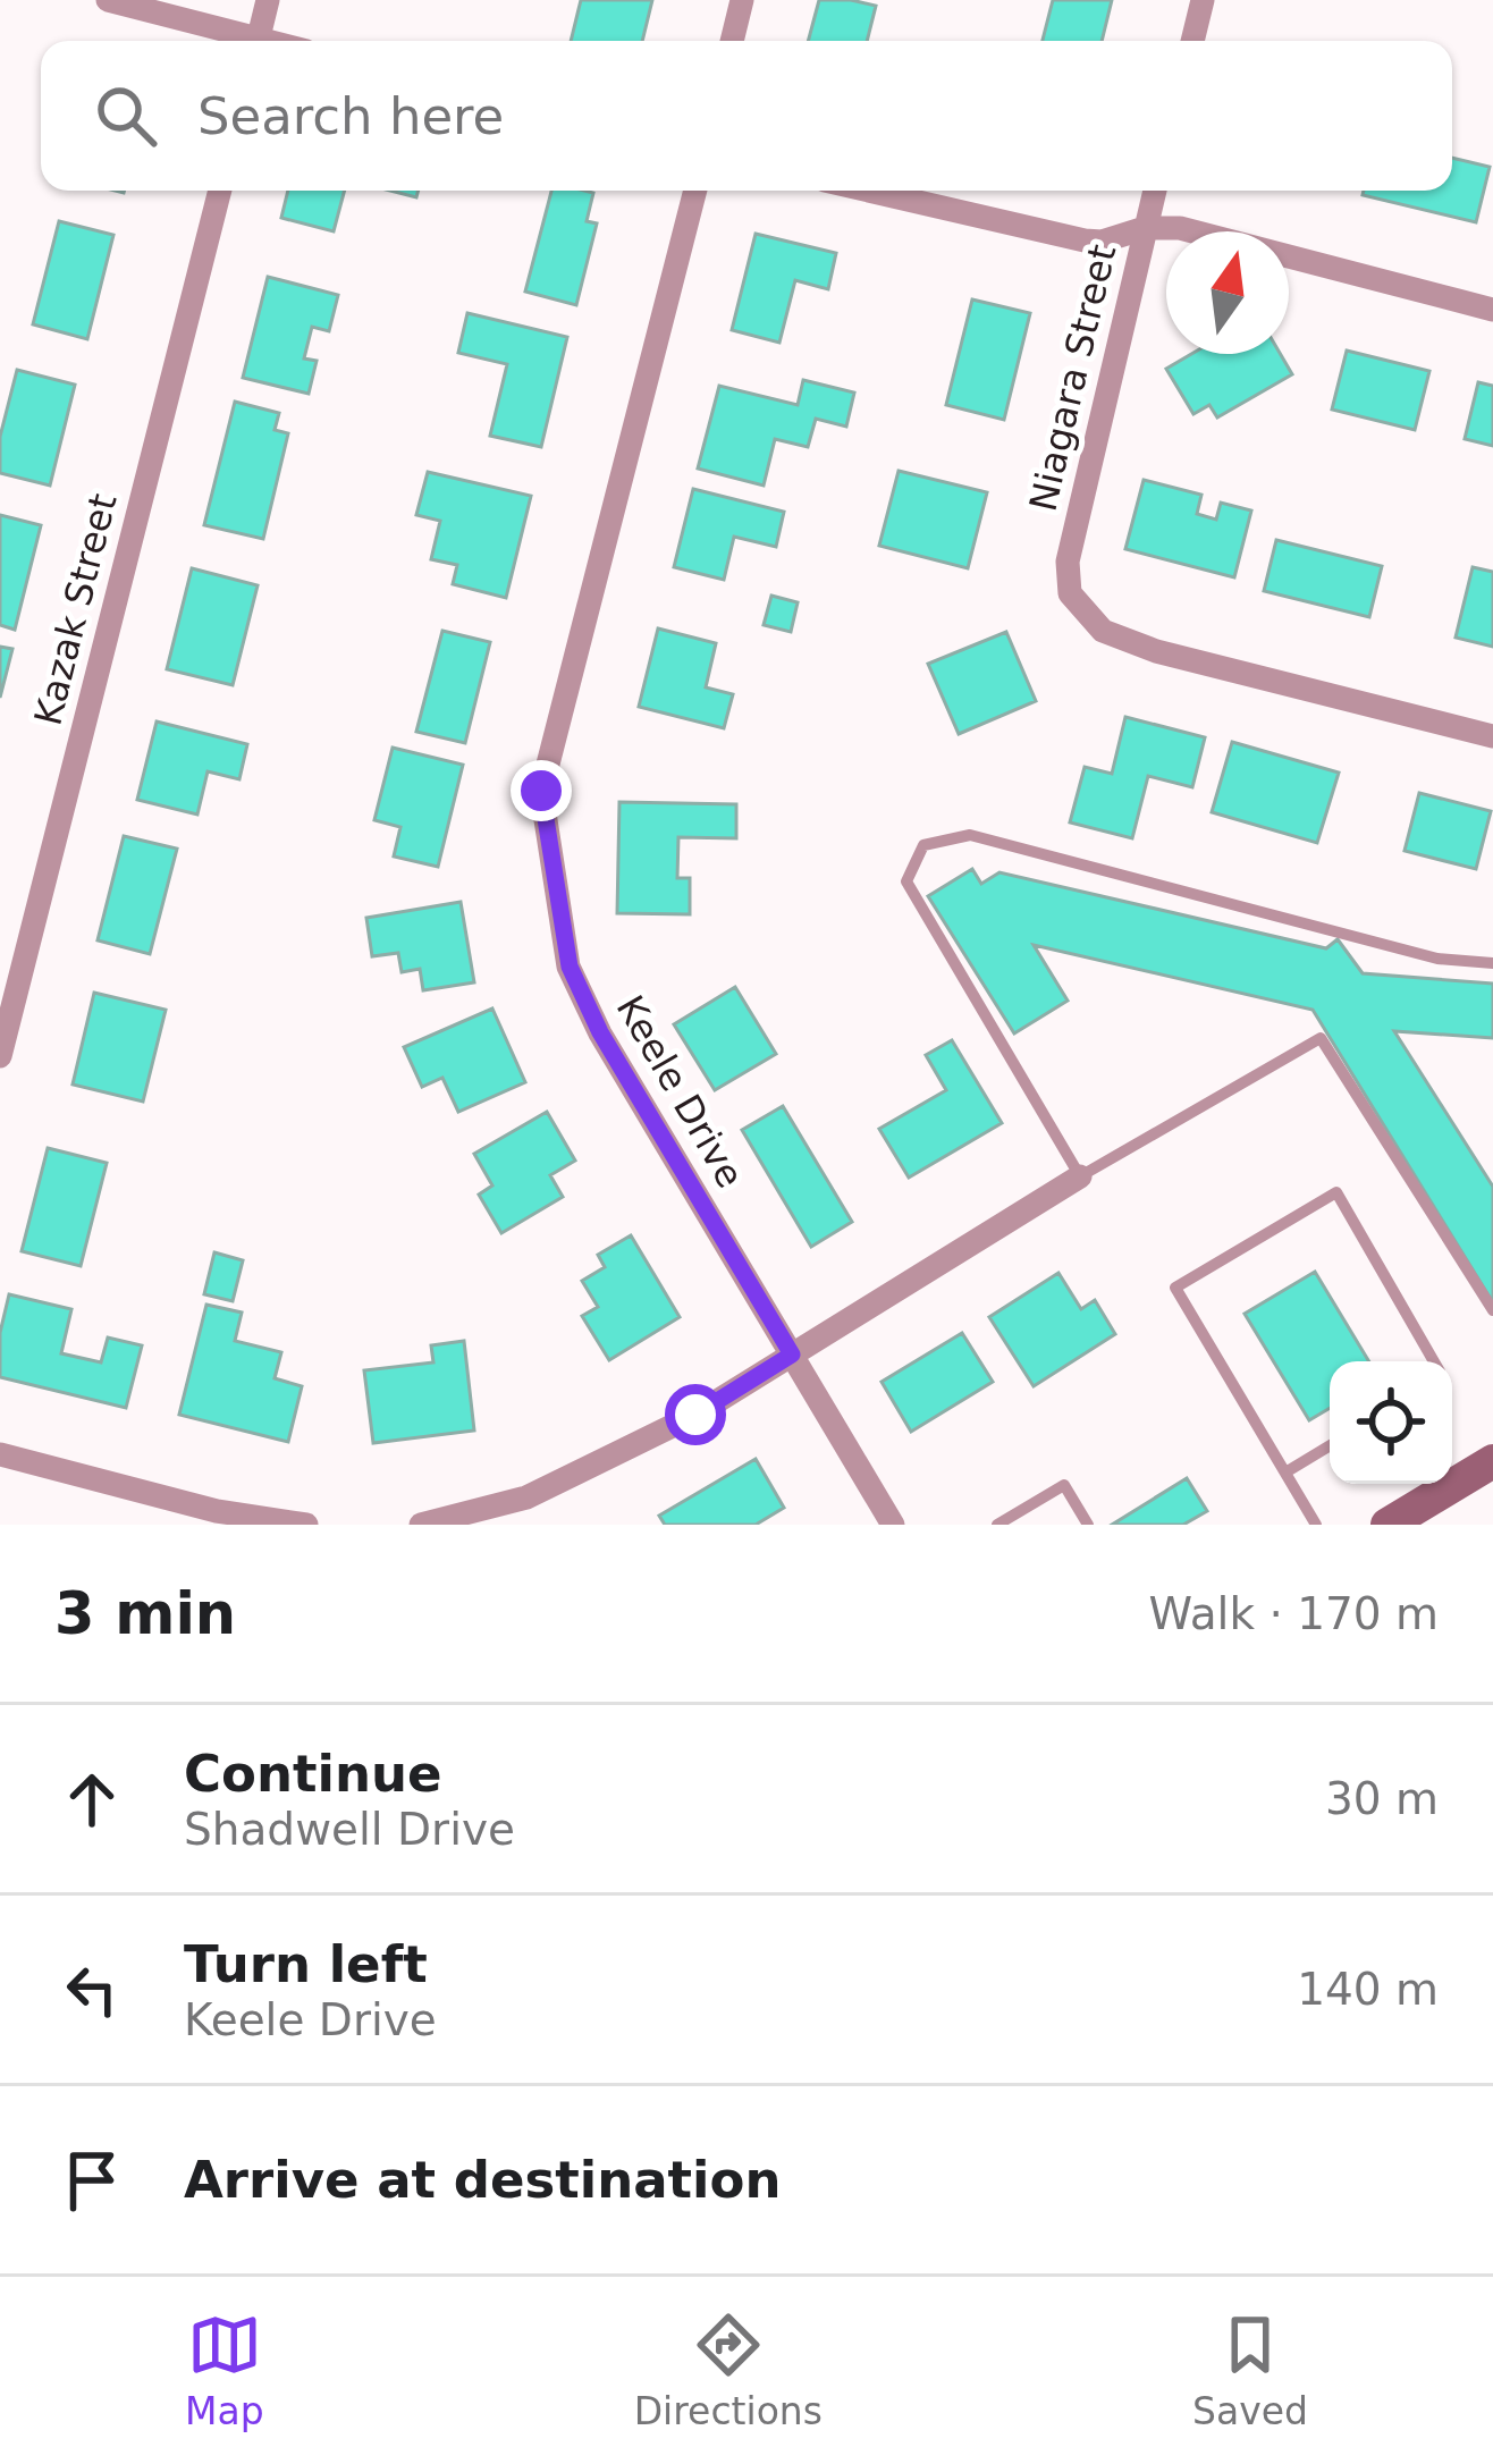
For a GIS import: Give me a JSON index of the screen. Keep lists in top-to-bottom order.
{
  "streets": {
    "street": ["Niagara Street", "Kazak Street", "Keele Drive"]
  },
  "north": "top",
  "page": {
    "search": "Search here",
    "heading": ["3 min", "Walk · 170 m"],
    "list": [
      ["Continue", "Shadwell Drive", "30 m"],
      ["Turn left", "Keele Drive", "140 m"],
      "Arrive at destination"
    ],
    "nav": ["Map", "Directions", "Saved"]
  }
}
